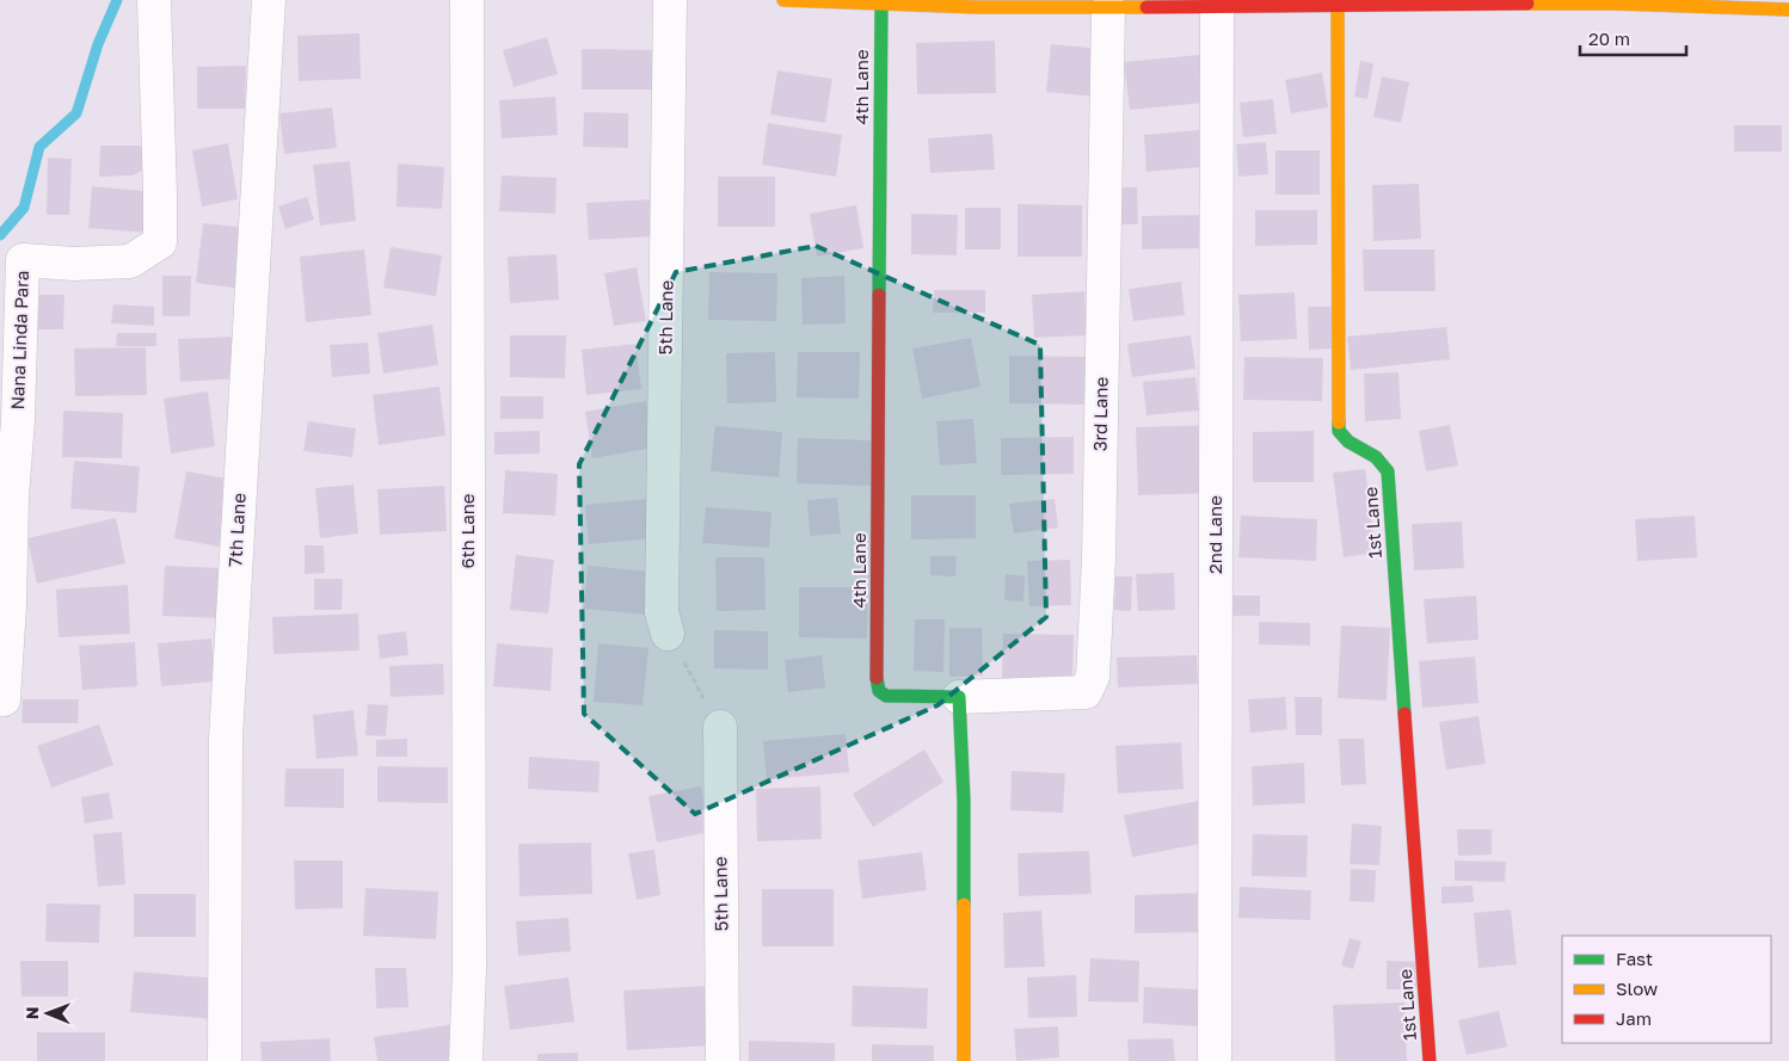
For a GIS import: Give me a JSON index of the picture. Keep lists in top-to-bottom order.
{
  "streets": {
    "street": [
      "4th Lane",
      "5th Lane",
      "Nana Linda Para",
      "3rd Lane",
      "1st Lane",
      "7th Lane",
      "6th Lane",
      "2nd Lane"
    ]
  },
  "crossings": [
    ["4th Lane", "3rd Lane"]
  ],
  "legend": ["Fast", "Slow", "Jam"],
  "scale_bar": "20 m",
  "north": "left"
}
